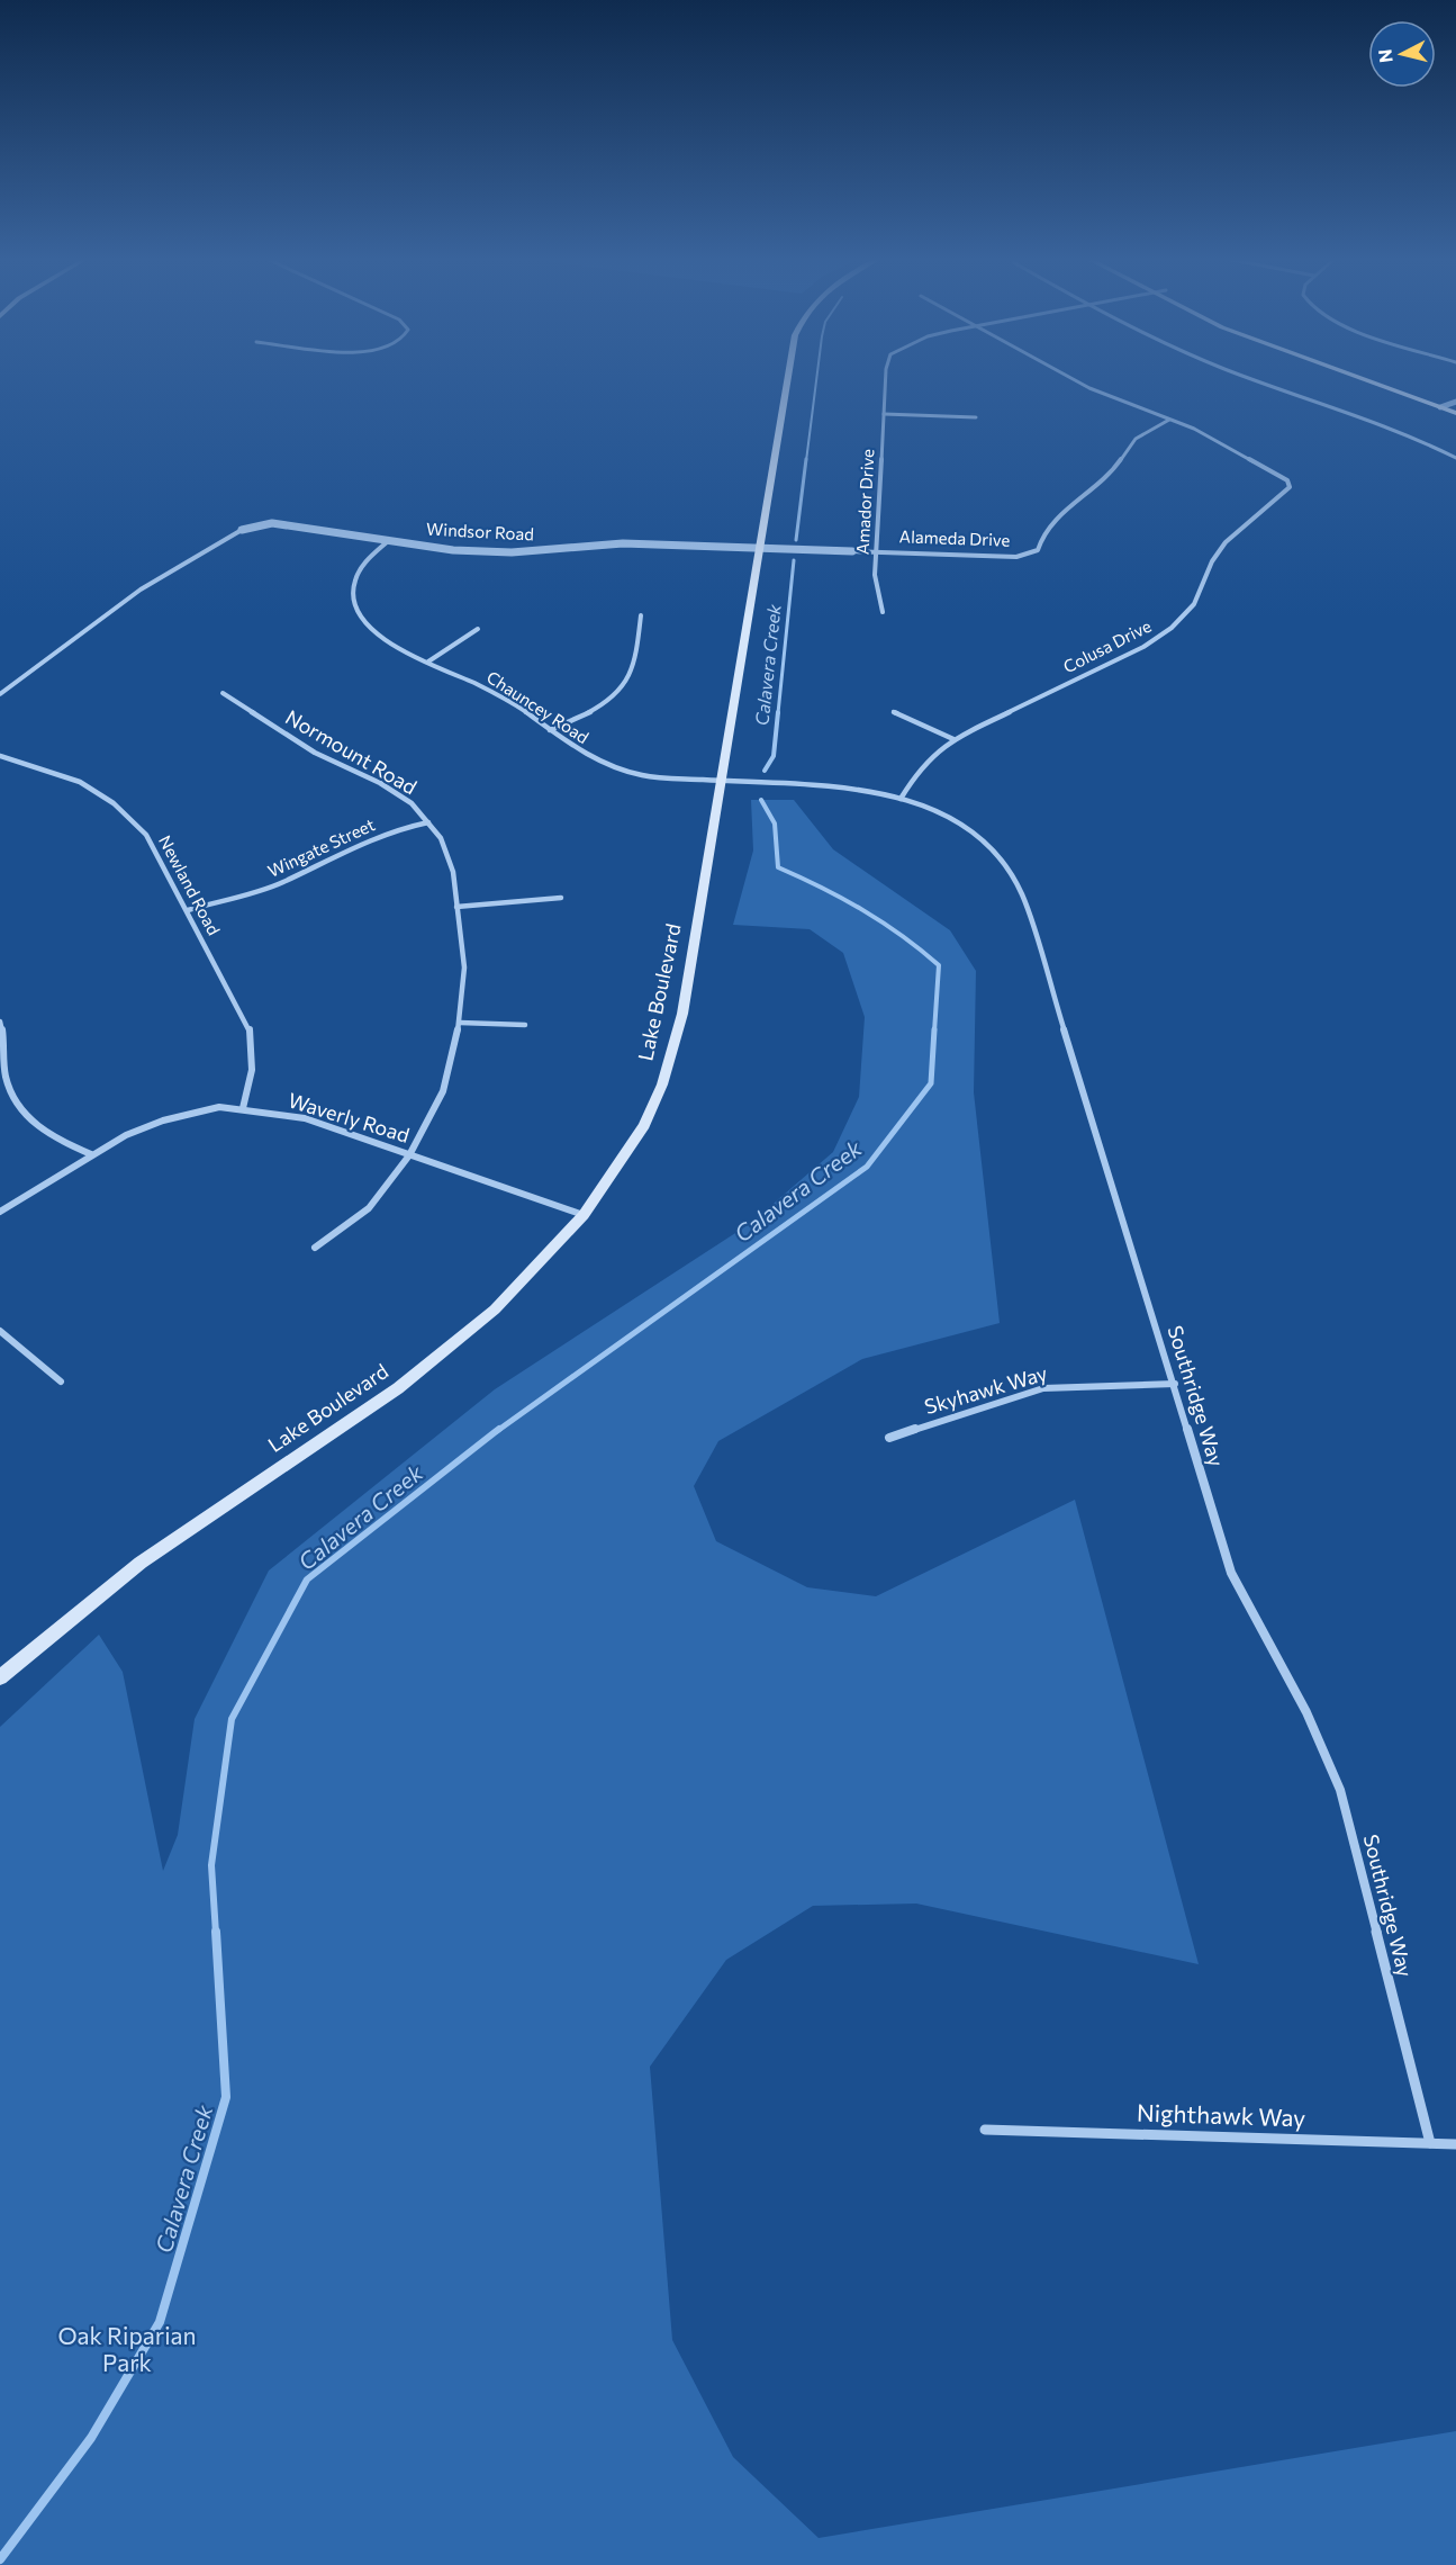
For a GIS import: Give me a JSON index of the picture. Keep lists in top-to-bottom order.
{
  "streets": {
    "main road": ["Lake Boulevard"],
    "street": [
      "Amador Drive",
      "Windsor Road",
      "Alameda Drive",
      "Colusa Drive",
      "Chauncey Road",
      "Normount Road",
      "Wingate Street",
      "Newland Road",
      "Waverly Road",
      "Skyhawk Way",
      "Southridge Way",
      "Nighthawk Way"
    ]
  },
  "crossings": [
    ["Amador Drive", "Alameda Drive"],
    ["Windsor Road", "Alameda Drive"],
    ["Windsor Road", "Chauncey Road"],
    ["Windsor Road", "Lake Boulevard"],
    ["Alameda Drive", "Colusa Drive"],
    ["Alameda Drive", "Lake Boulevard"],
    ["Colusa Drive", "Southridge Way"],
    ["Chauncey Road", "Lake Boulevard"],
    ["Chauncey Road", "Southridge Way"],
    ["Normount Road", "Wingate Street"],
    ["Normount Road", "Waverly Road"],
    ["Wingate Street", "Newland Road"],
    ["Newland Road", "Waverly Road"],
    ["Lake Boulevard", "Waverly Road"],
    ["Skyhawk Way", "Southridge Way"],
    ["Southridge Way", "Nighthawk Way"]
  ],
  "water": ["Calavera Creek"],
  "parks": ["Oak Riparian Park"],
  "north": "left"
}
